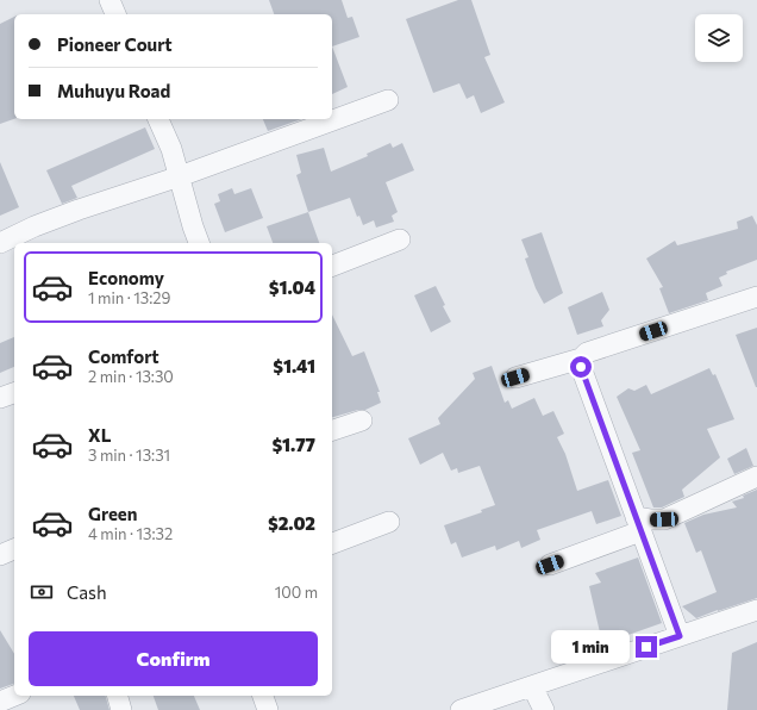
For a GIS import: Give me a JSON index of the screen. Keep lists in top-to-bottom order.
{
  "page": {
    "banner": ["Pioneer Court", "Muhuyu Road"],
    "list": [
      {
        "name": "Economy",
        "note": "1 min · 13:29",
        "value": "$1.04"
      },
      {
        "name": "Comfort",
        "note": "2 min · 13:30",
        "value": "$1.41"
      },
      {
        "name": "XL",
        "note": "3 min · 13:31",
        "value": "$1.77"
      },
      {
        "name": "Green",
        "note": "4 min · 13:32",
        "value": "$2.02"
      }
    ],
    "pay": ["Cash", "100 m"],
    "buttons": "Confirm",
    "bubble": "1 min"
  }
}
